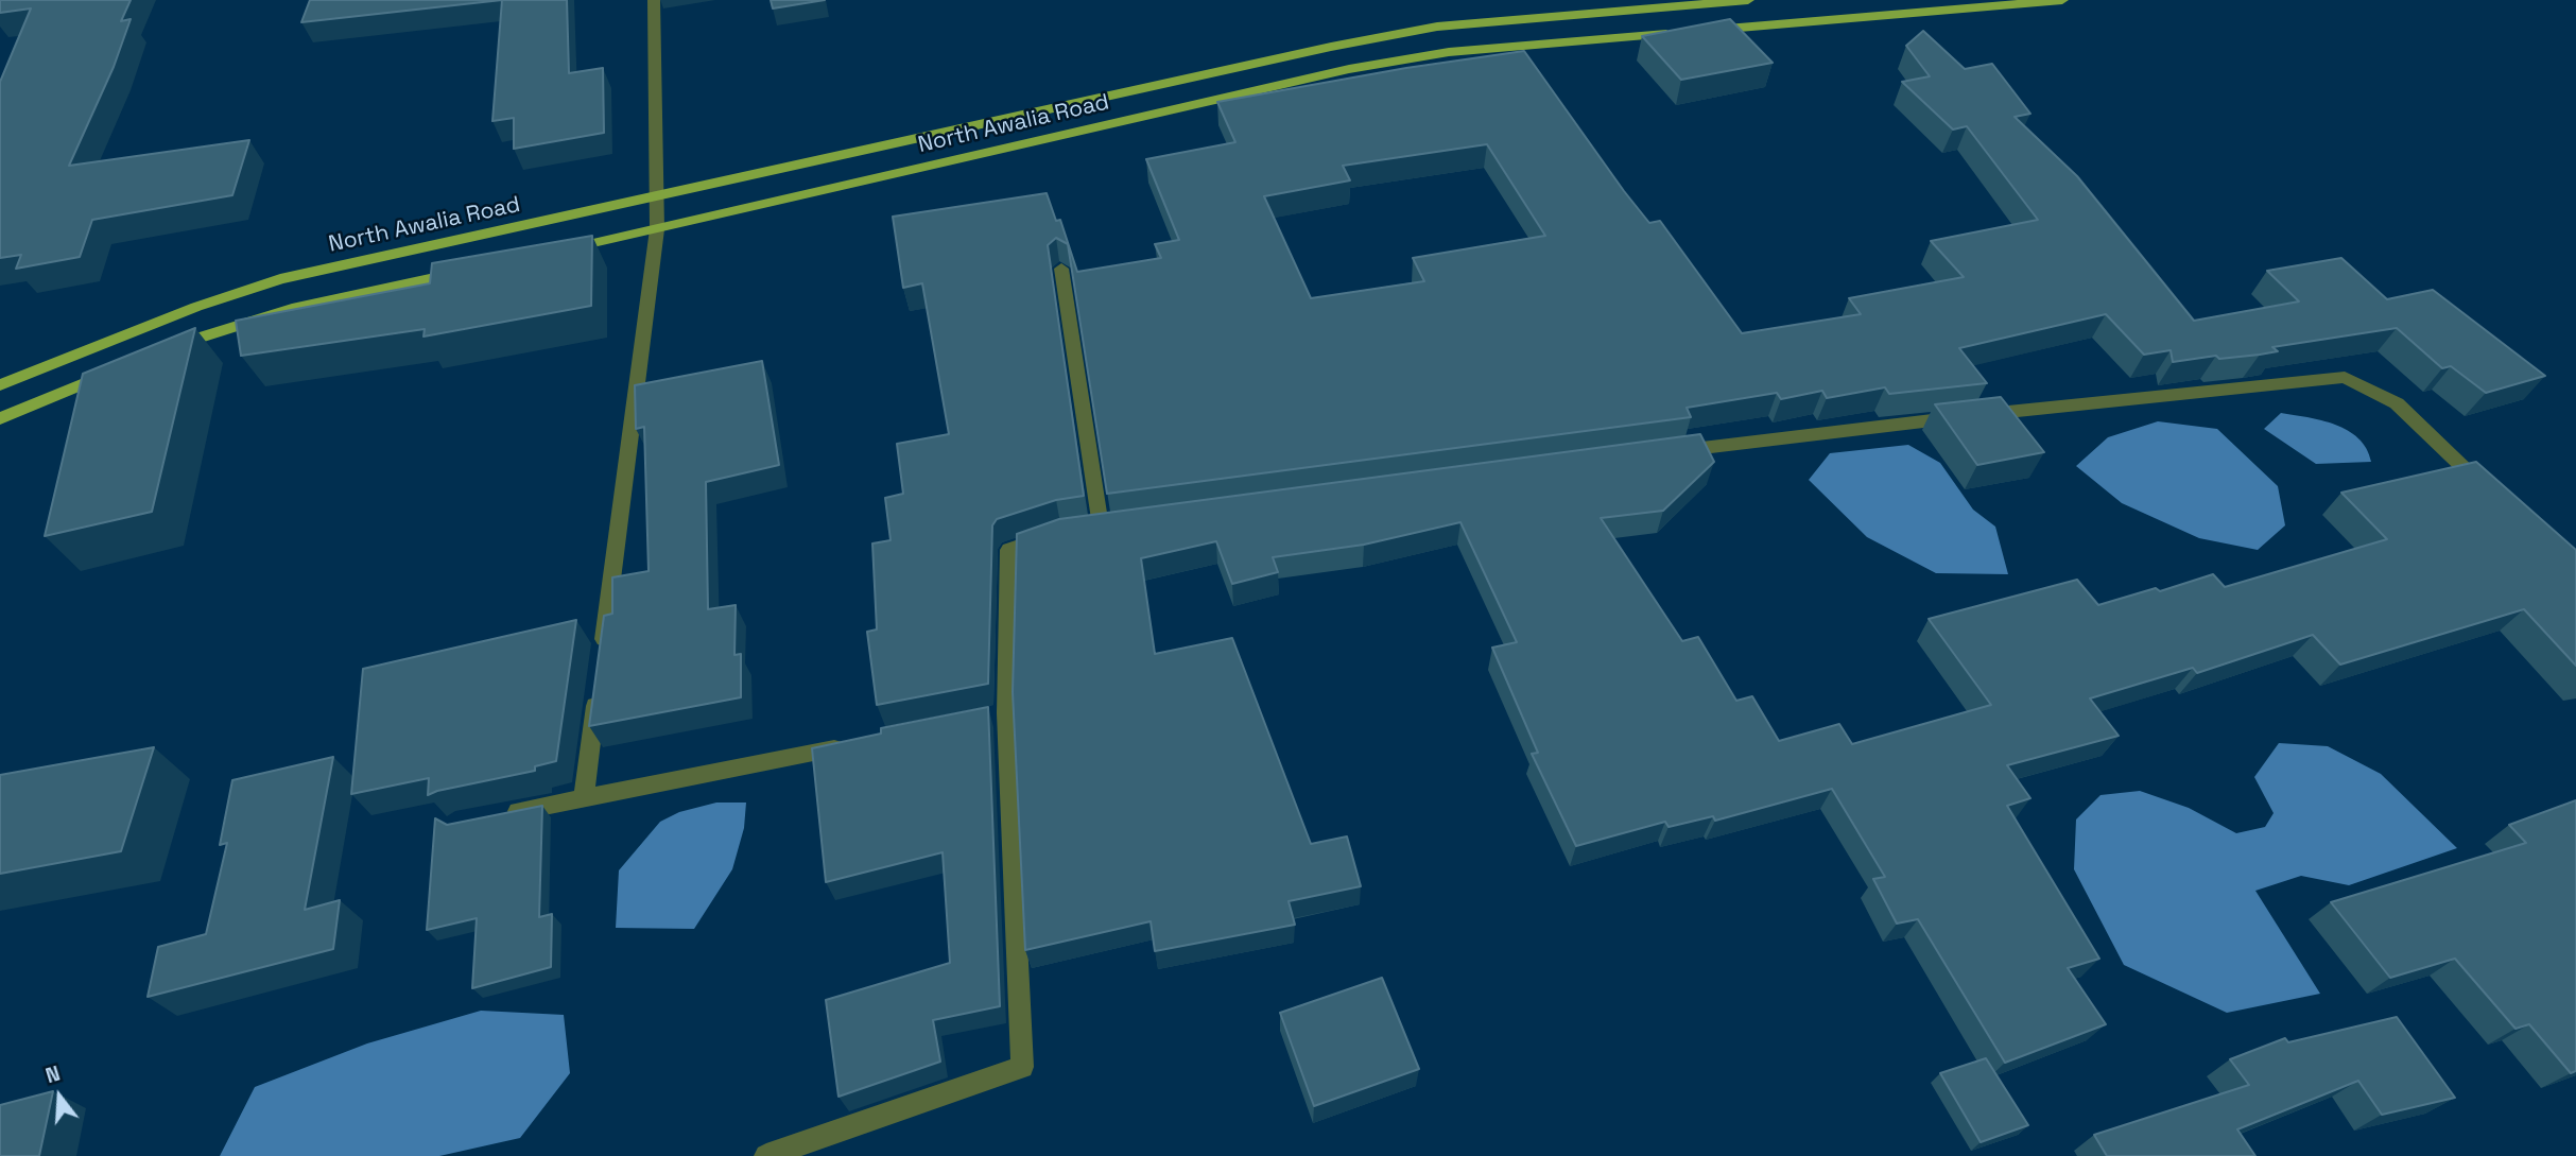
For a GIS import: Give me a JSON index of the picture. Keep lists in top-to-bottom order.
{
  "streets": {
    "main road": ["North Awalia Road"]
  },
  "north": "top"
}
